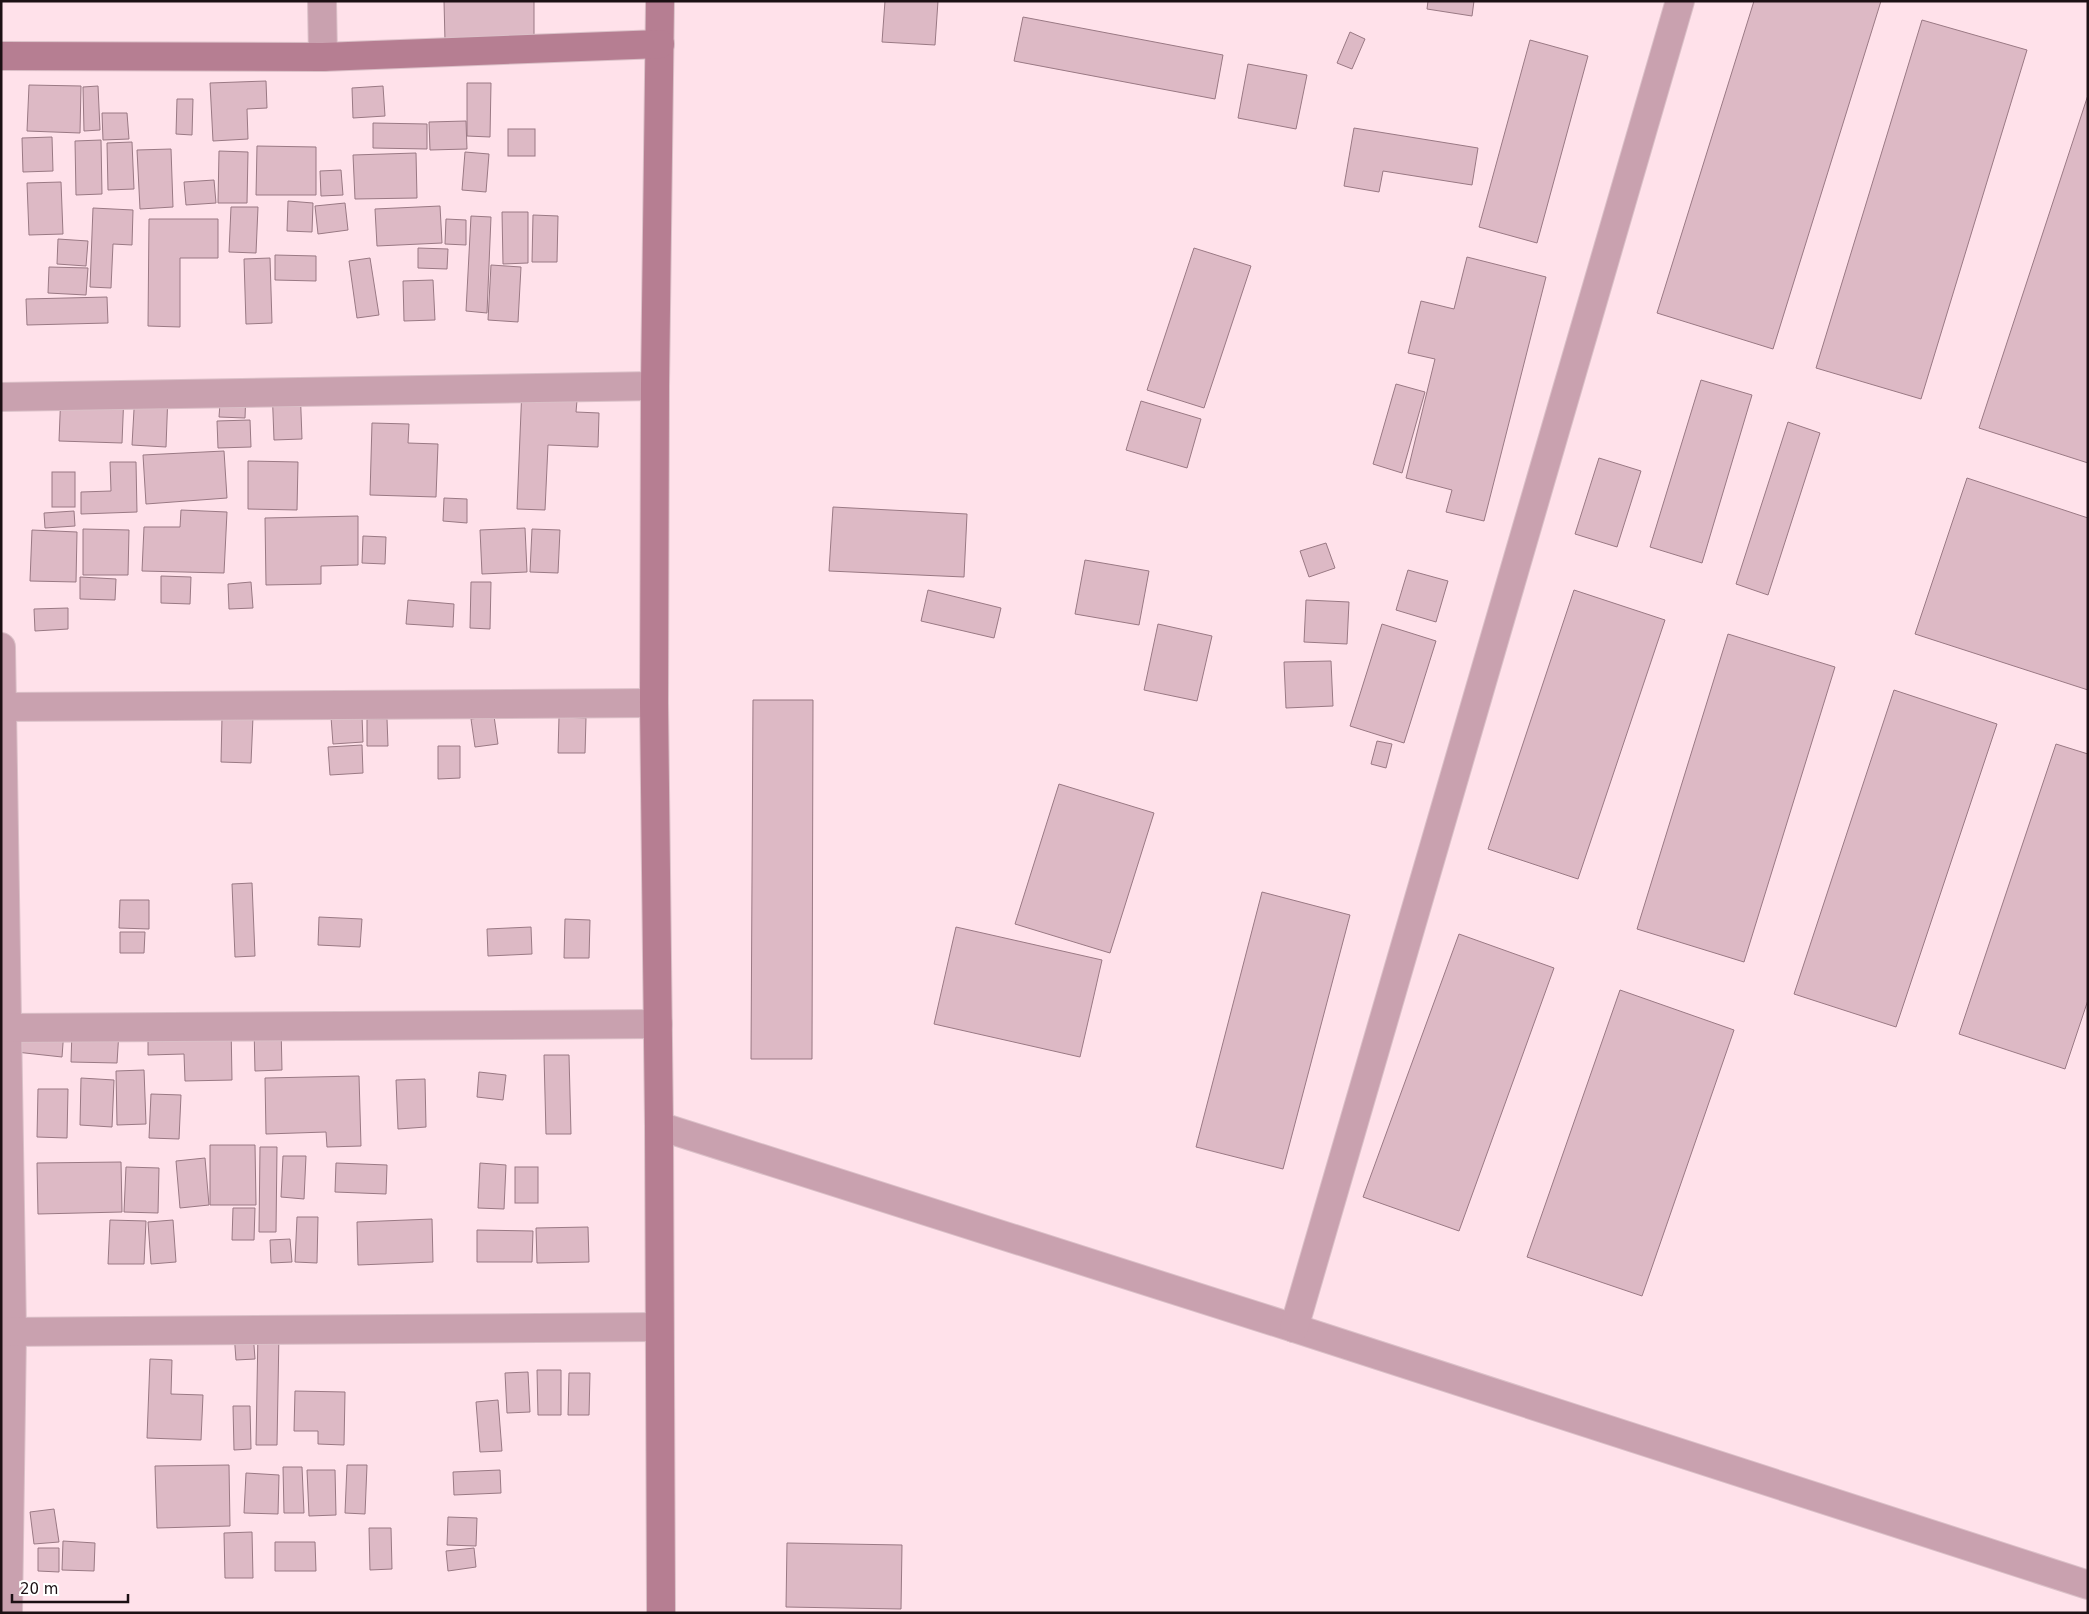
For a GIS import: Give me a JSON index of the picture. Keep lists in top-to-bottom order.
{
  "scale_bar": "20 m"
}
